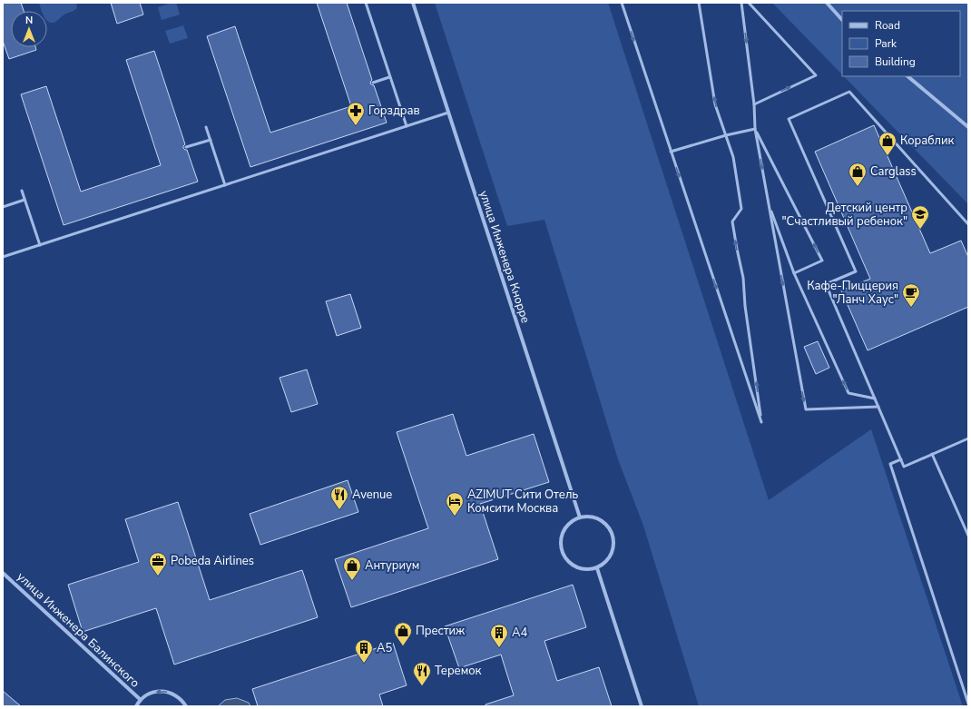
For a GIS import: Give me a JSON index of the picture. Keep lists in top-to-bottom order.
{
  "streets": {
    "street": ["улица Инженера Кнорре", "улица Инженера Балинского"]
  },
  "places": {
    "pharmacy": ["Горздрав"],
    "shop": [
      "Кораблик",
      "Carglass",
      "Антуриум",
      "Престиж"
    ],
    "school or university": ["Детский центр \"Счастливый ребенок\""],
    "cafe": ["Кафе-Пиццерия \"Ланч Хаус\""],
    "restaurant": ["Avenue", "Теремок"],
    "hotel": ["AZIMUT Сити Отель Комсити Москва"],
    "office": ["Pobeda Airlines"],
    "building": ["А4", "А5"]
  },
  "legend": ["Road", "Park", "Building"],
  "north": "top"
}
